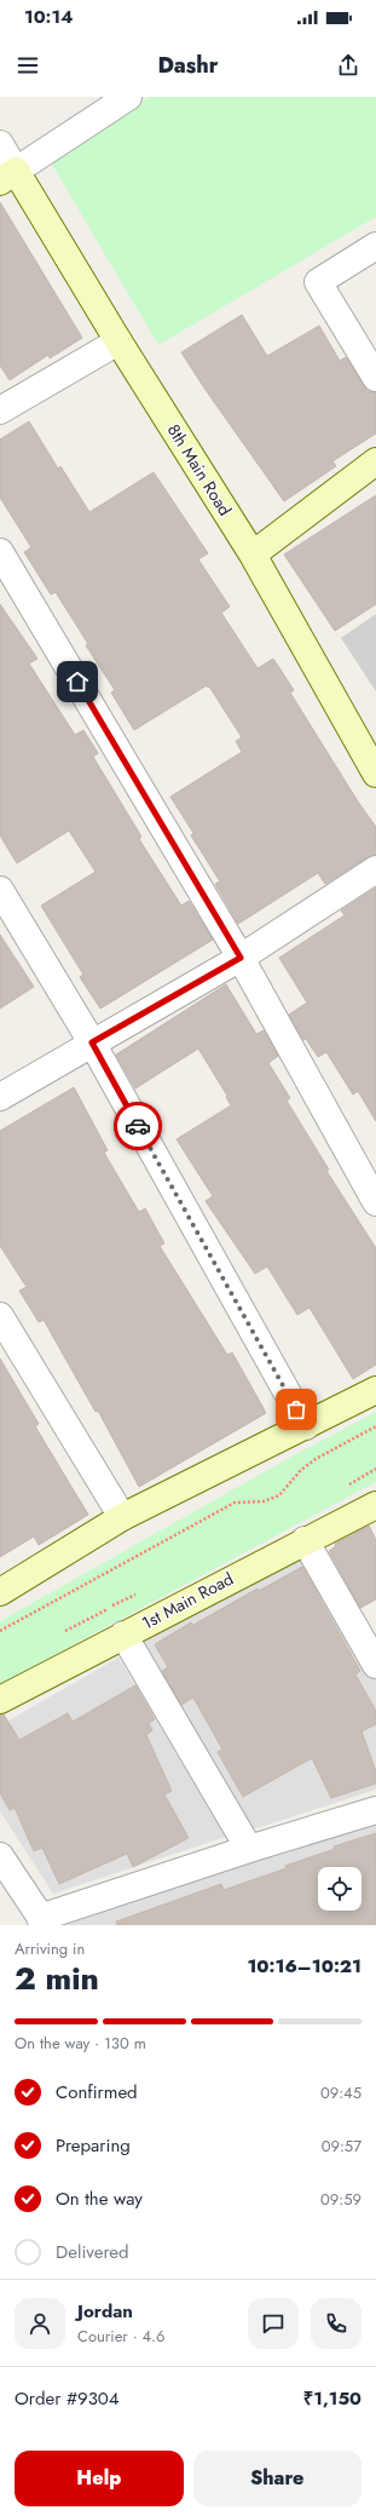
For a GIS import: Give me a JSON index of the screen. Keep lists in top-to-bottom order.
{
  "streets": {
    "street": ["8th Main Road", "1st Main Road"]
  },
  "page": {
    "status": "10:14",
    "header": "Dashr",
    "heading": ["2 min", "Arriving in", "10:16–10:21"],
    "panel": [
      "Jordan",
      "Courier · 4.6",
      "Order #9304",
      "₹1,150"
    ],
    "bar": "On the way · 130 m",
    "list": [
      ["Confirmed", "09:45"],
      ["Preparing", "09:57"],
      ["On the way", "09:59"],
      "Delivered"
    ],
    "buttons": ["Help", "Share"]
  }
}
